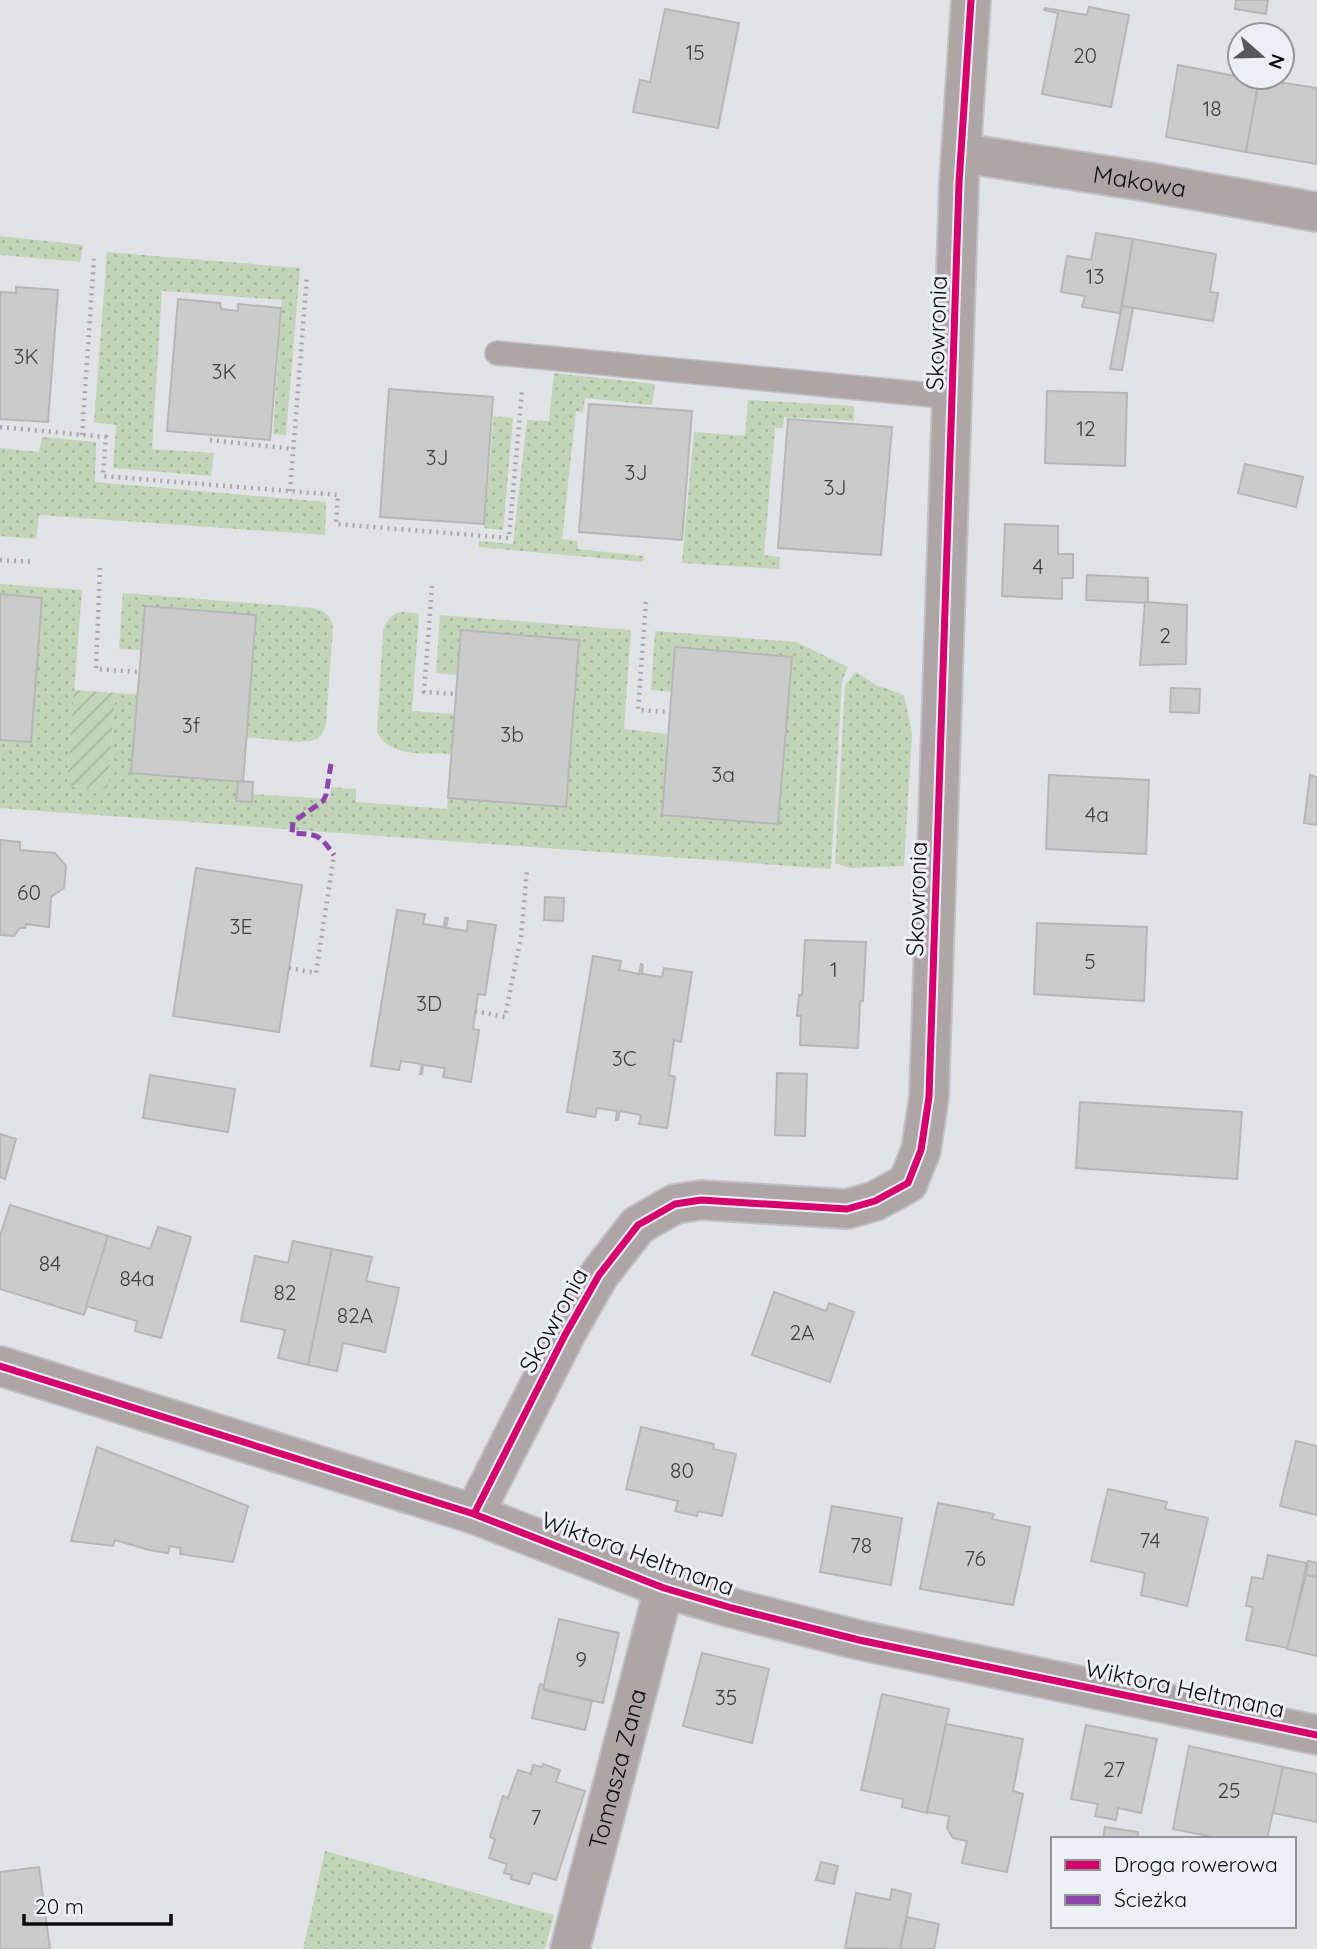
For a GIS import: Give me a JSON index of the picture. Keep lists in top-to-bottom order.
{
  "streets": {
    "street": [
      "Makowa",
      "Skowronia",
      "Wiktora Heltmana",
      "Tomasza Zana"
    ]
  },
  "crossings": [
    ["Makowa", "Skowronia"],
    ["Skowronia", "Wiktora Heltmana"],
    ["Wiktora Heltmana", "Tomasza Zana"]
  ],
  "house_numbers": [
    "15",
    "20",
    "18",
    "13",
    "3K",
    "3K",
    "12",
    "3J",
    "3J",
    "3J",
    "4",
    "2",
    "3f",
    "3b",
    "3a",
    "4a",
    "60",
    "3E",
    "5",
    "1",
    "3D",
    "3C",
    "84",
    "84a",
    "82",
    "82A",
    "2A",
    "80",
    "74",
    "78",
    "76",
    "9",
    "35",
    "27",
    "25",
    "7"
  ],
  "legend": ["Droga rowerowa", "Ścieżka"],
  "scale_bar": "20 m",
  "north": "right"
}
